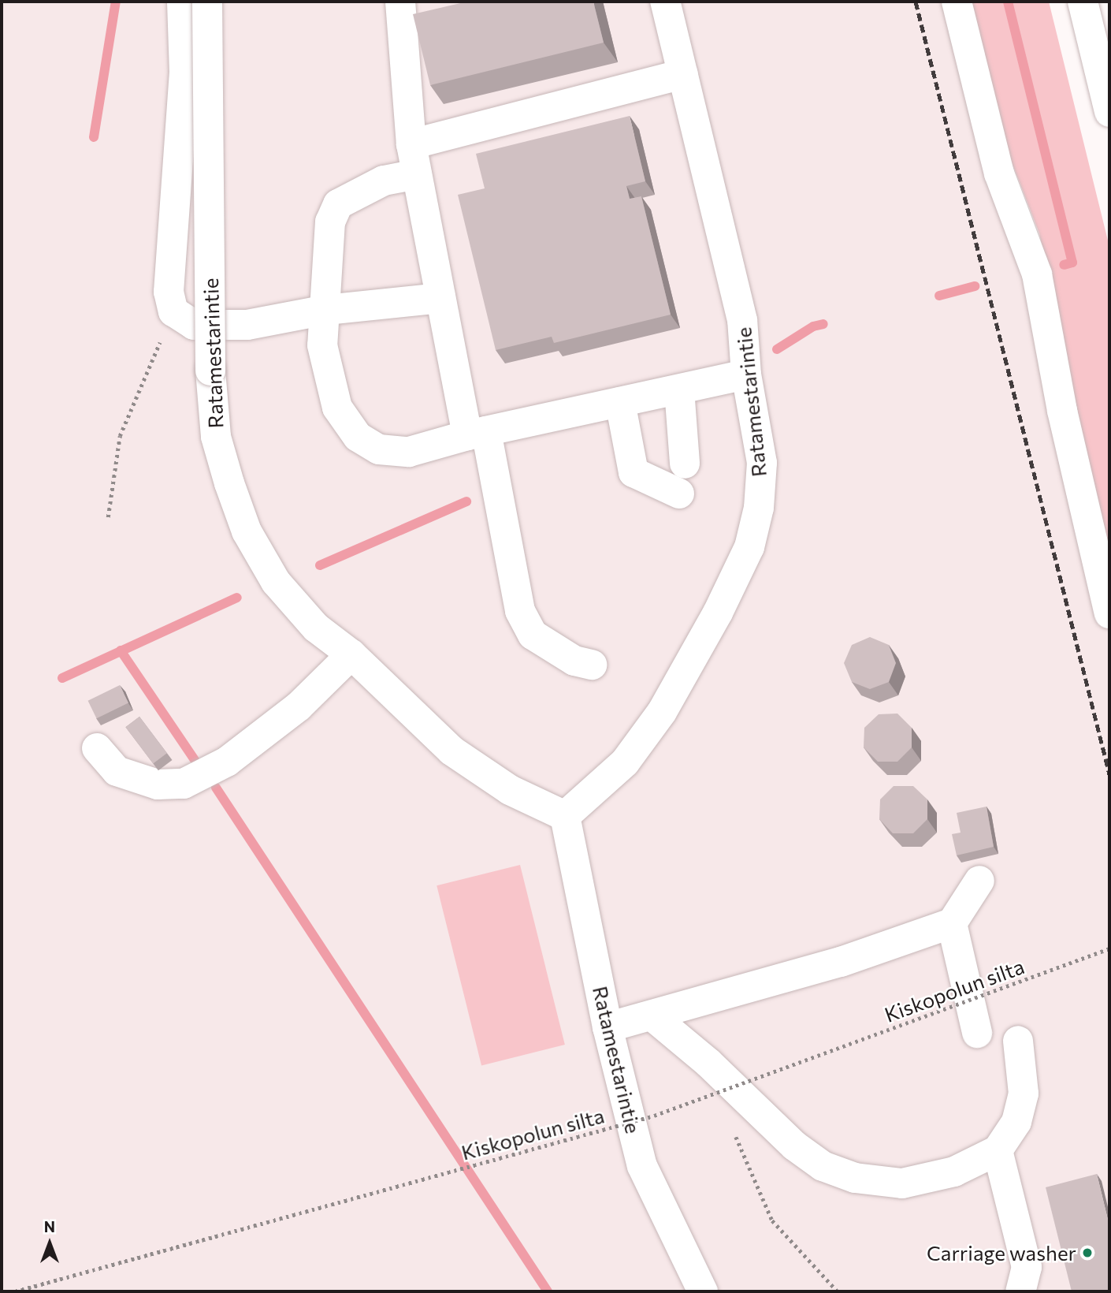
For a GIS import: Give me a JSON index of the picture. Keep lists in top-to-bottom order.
{
  "streets": {
    "street": ["Ratamestarintie"],
    "path": ["Kiskopolun silta"]
  },
  "places": ["Carriage washer"],
  "north": "top"
}
